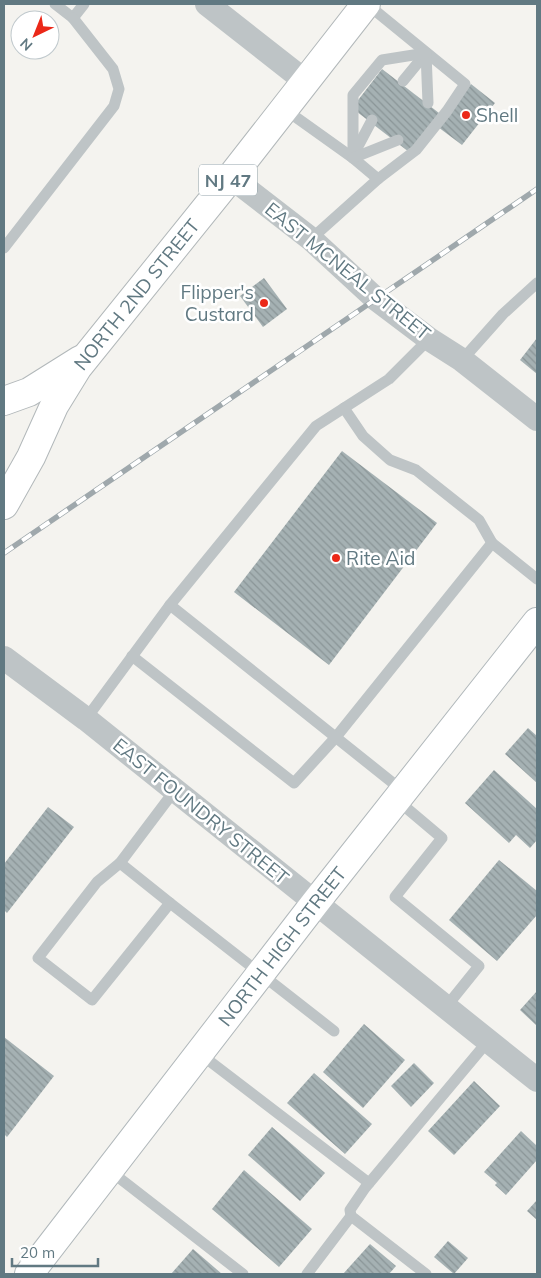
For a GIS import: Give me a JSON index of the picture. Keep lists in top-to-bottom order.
{
  "streets": {
    "street": [
      "NJ 47",
      "EAST MCNEAL STREET",
      "NORTH 2ND STREET",
      "EAST FOUNDRY STREET",
      "NORTH HIGH STREET"
    ]
  },
  "crossings": [
    ["EAST MCNEAL STREET", "NORTH 2ND STREET"],
    ["EAST FOUNDRY STREET", "NORTH HIGH STREET"]
  ],
  "places": ["Shell", "Flipper's Custard", "Rite Aid"],
  "scale_bar": "20 m",
  "north": "bottom left"
}
